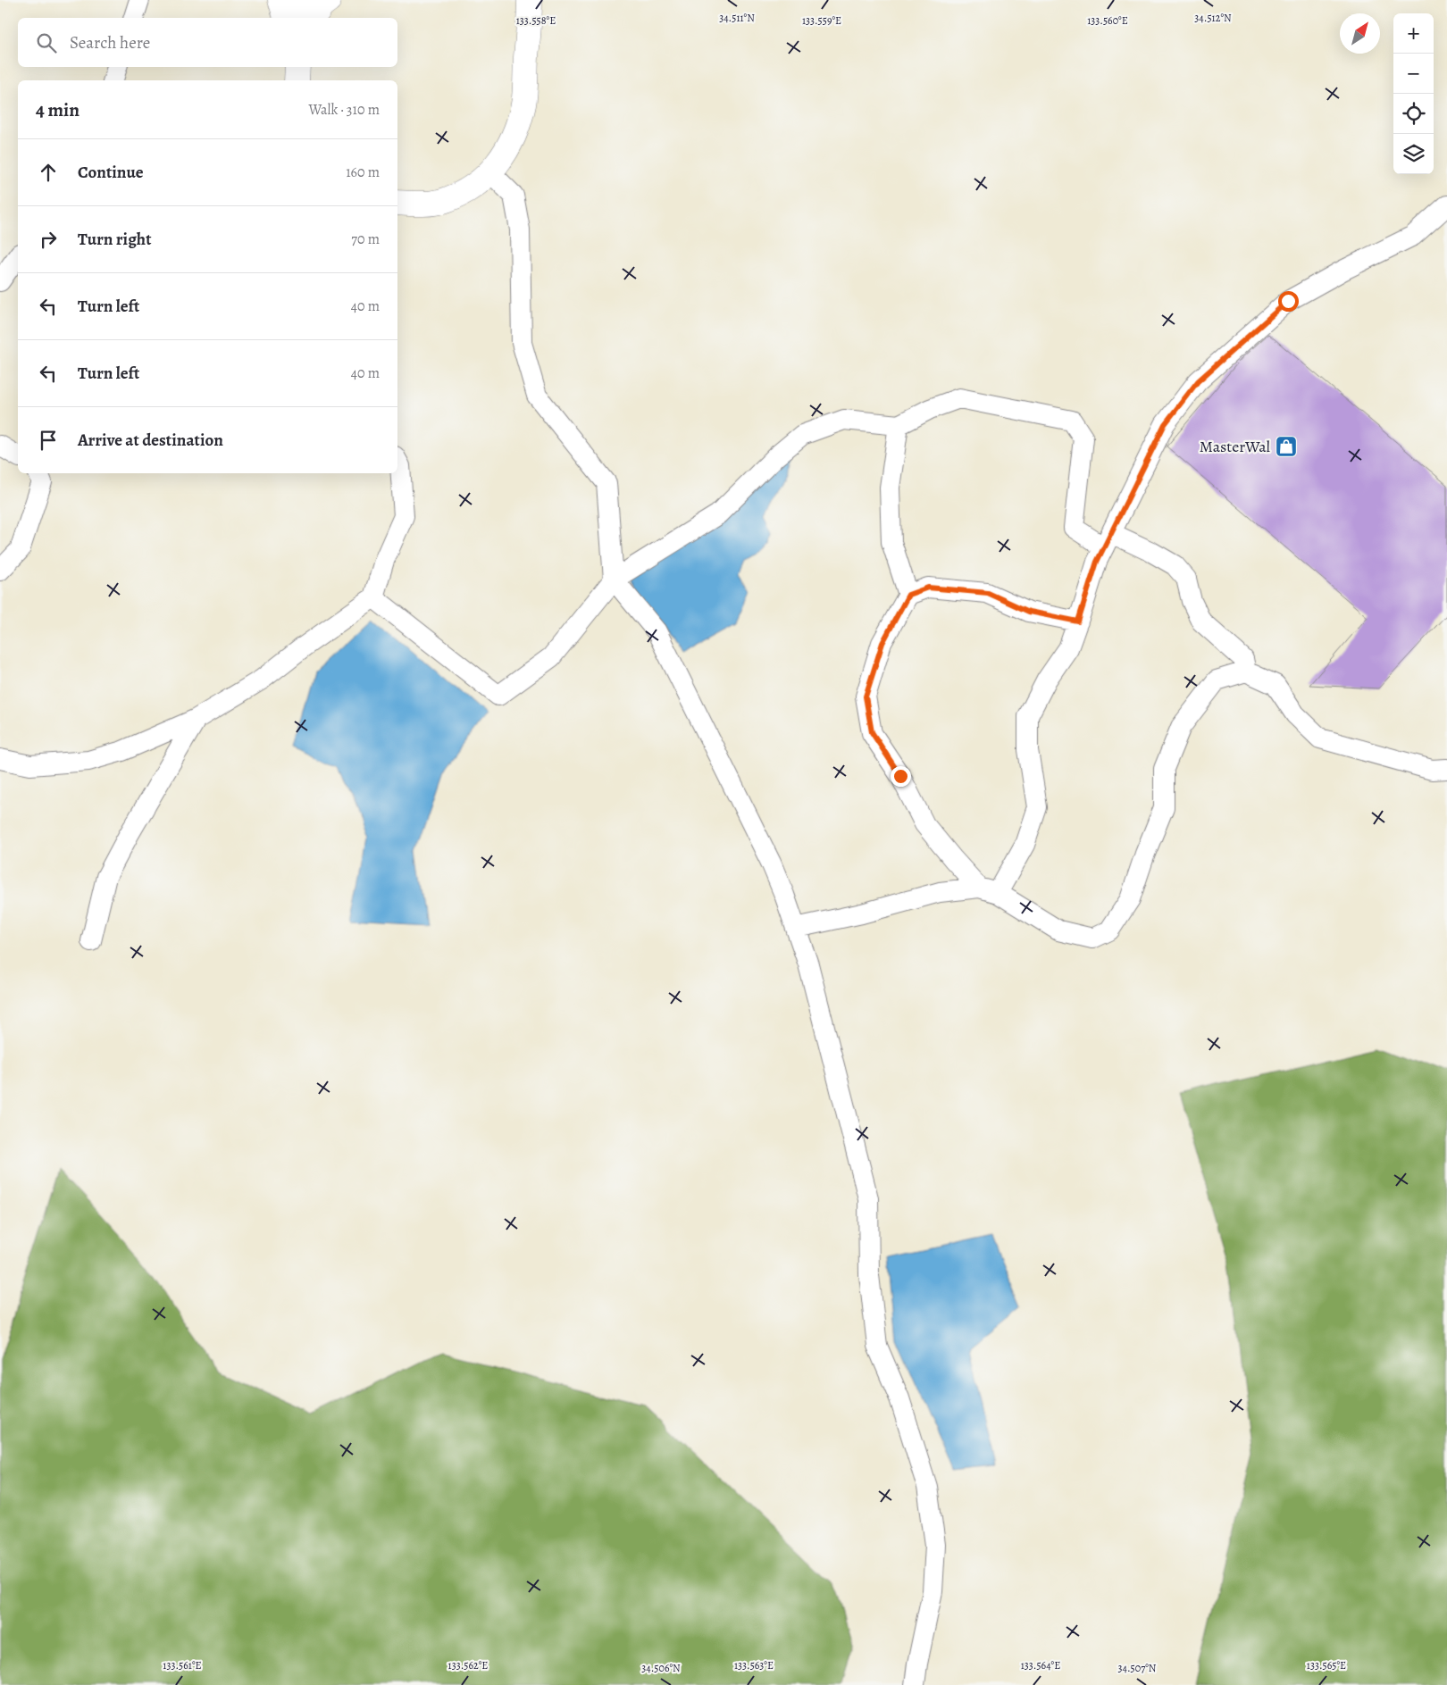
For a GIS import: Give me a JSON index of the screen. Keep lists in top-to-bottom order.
{
  "places": {
    "shop": ["MasterWal"]
  },
  "north": "top right",
  "page": {
    "map_buttons": ["+", "−"],
    "search": "Search here",
    "heading": ["4 min", "Walk · 310 m"],
    "list": [
      ["Continue", "160 m"],
      ["Turn right", "70 m"],
      ["Turn left", "40 m"],
      ["Turn left", "40 m"],
      "Arrive at destination"
    ]
  },
  "coordinates": [
    "34.511°N",
    "34.512°N",
    "133.558°E",
    "133.559°E",
    "133.560°E",
    "133.561°E",
    "133.562°E",
    "133.563°E",
    "133.564°E",
    "133.565°E",
    "34.506°N",
    "34.507°N"
  ]
}
